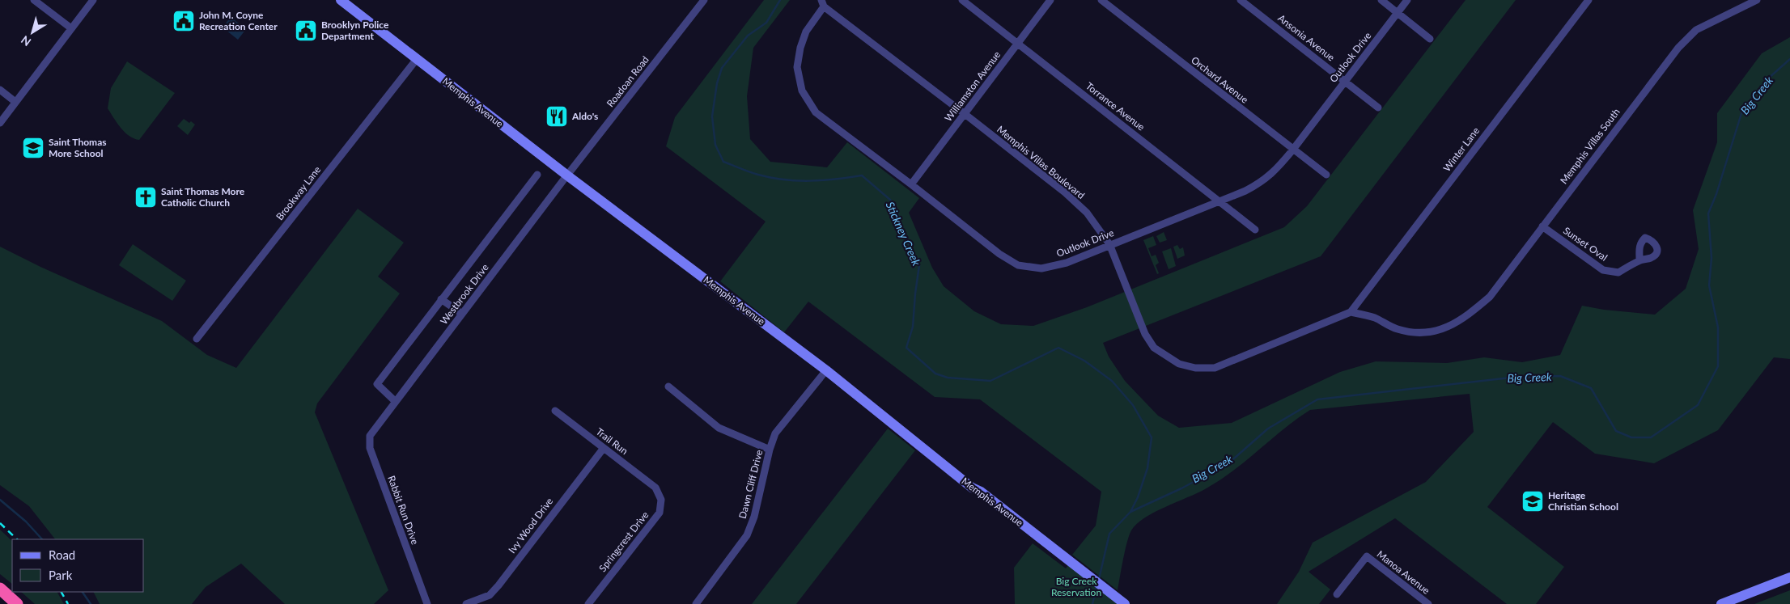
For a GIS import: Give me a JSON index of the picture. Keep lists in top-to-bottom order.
{
  "streets": {
    "main road": ["Memphis Avenue"],
    "street": [
      "Ansonia Avenue",
      "Outlook Drive",
      "Orchard Avenue",
      "Roadoan Road",
      "Williamston Avenue",
      "Torrance Avenue",
      "Memphis Villas South",
      "Winter Lane",
      "Memphis Villas Boulevard",
      "Brookway Lane",
      "Sunset Oval",
      "Westbrook Drive",
      "Trail Run",
      "Dawn Cliff Drive",
      "Rabbit Run Drive",
      "Ivy Wood Drive",
      "Springcrest Drive",
      "Manoa Avenue"
    ]
  },
  "crossings": [
    ["Ansonia Avenue", "Outlook Drive"],
    ["Outlook Drive", "Orchard Avenue"],
    ["Outlook Drive", "Williamston Avenue"],
    ["Outlook Drive", "Torrance Avenue"],
    ["Outlook Drive", "Memphis Villas Boulevard"],
    ["Roadoan Road", "Memphis Avenue"],
    ["Roadoan Road", "Westbrook Drive"],
    ["Williamston Avenue", "Torrance Avenue"],
    ["Williamston Avenue", "Memphis Villas Boulevard"],
    ["Memphis Avenue", "Brookway Lane"],
    ["Memphis Avenue", "Westbrook Drive"],
    ["Memphis Avenue", "Dawn Cliff Drive"],
    ["Memphis Villas South", "Winter Lane"],
    ["Memphis Villas South", "Memphis Villas Boulevard"],
    ["Memphis Villas South", "Sunset Oval"],
    ["Winter Lane", "Memphis Villas Boulevard"],
    ["Westbrook Drive", "Rabbit Run Drive"],
    ["Trail Run", "Ivy Wood Drive"],
    ["Trail Run", "Springcrest Drive"]
  ],
  "water": ["Big Creek", "Stickney Creek"],
  "parks": ["Big Creek Reservation"],
  "places": {
    "public building": ["John M. Coyne Recreation Center", "Brooklyn Police Department"],
    "restaurant": ["Aldo's"],
    "school or university": ["Saint Thomas More School", "Heritage Christian School"],
    "church": ["Saint Thomas More Catholic Church"]
  },
  "legend": ["Road", "Park"],
  "north": "bottom left"
}
